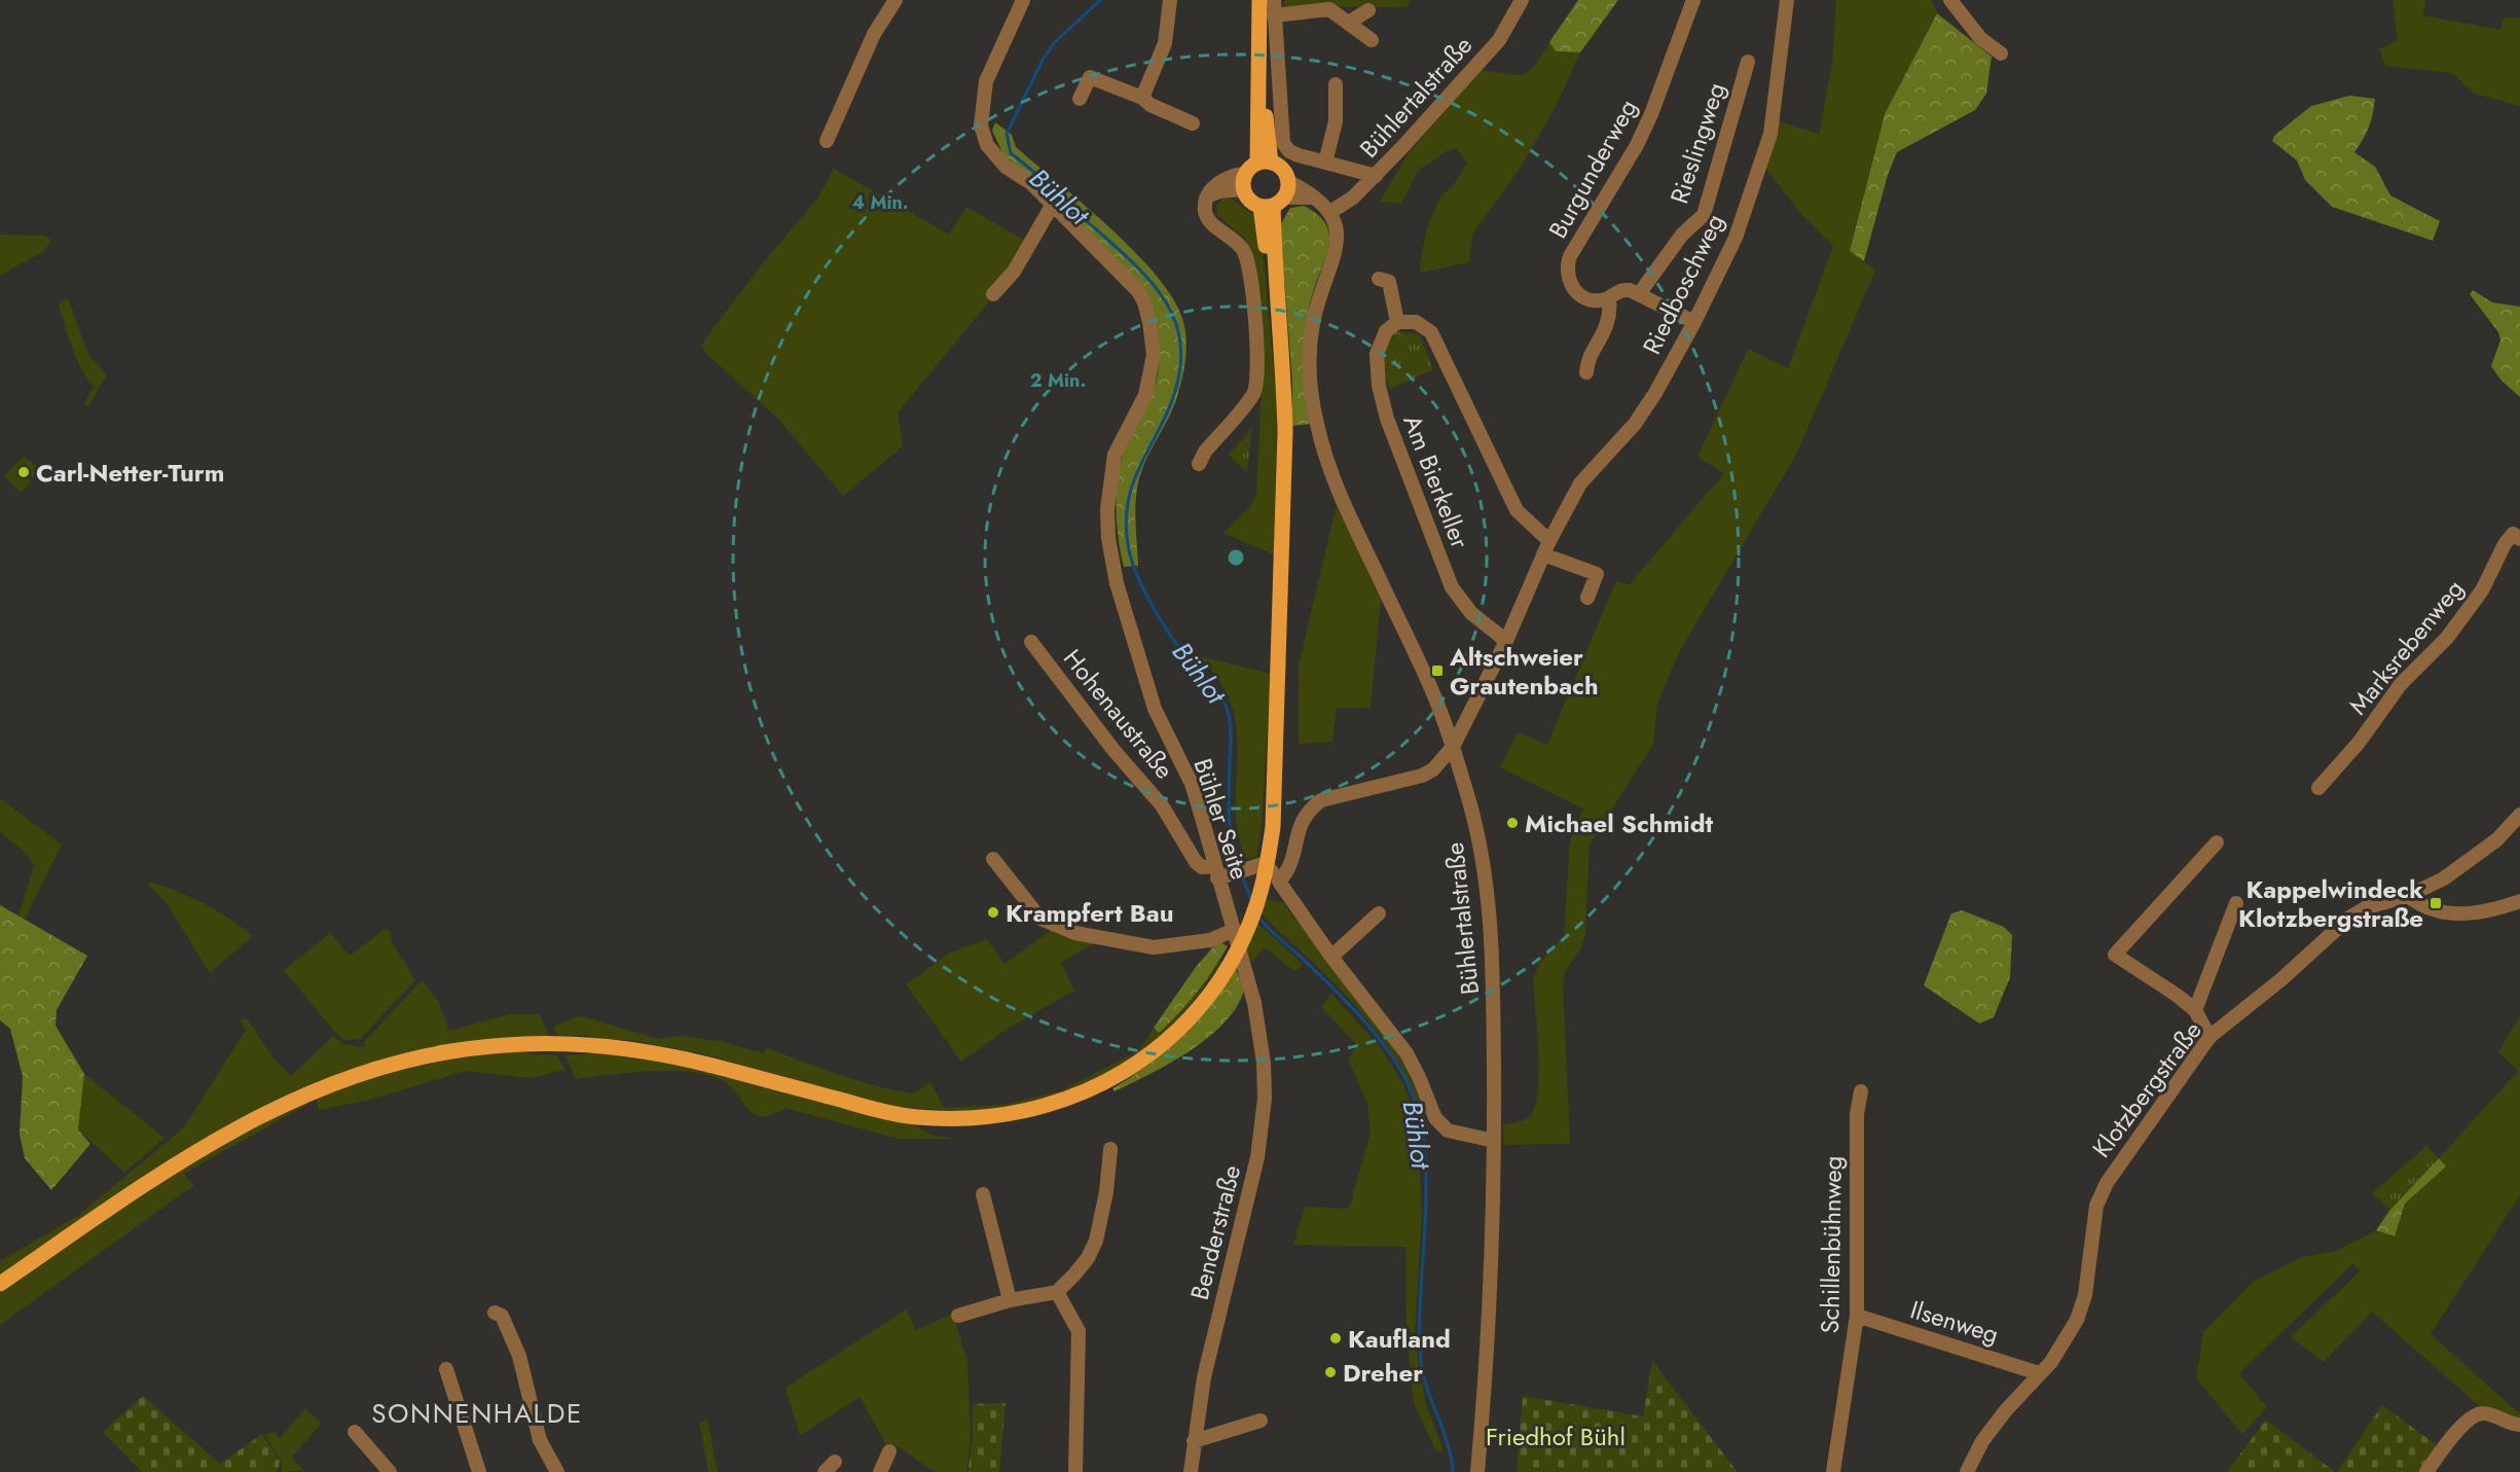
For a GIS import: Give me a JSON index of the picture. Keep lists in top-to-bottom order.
{
  "streets": {
    "street": [
      "Bühlertalstraße",
      "Rieslingweg",
      "Burgunderweg",
      "Riedboschweg",
      "Am Bierkeller",
      "Marksrebenweg",
      "Hohenaustraße",
      "Bühler Seite",
      "Klotzbergstraße",
      "Benderstraße",
      "Schillenbühnweg",
      "Ilsenweg"
    ]
  },
  "crossings": [
    ["Bühlertalstraße", "Riedboschweg"],
    ["Rieslingweg", "Burgunderweg"],
    ["Riedboschweg", "Am Bierkeller"],
    ["Hohenaustraße", "Bühler Seite"],
    ["Bühler Seite", "Benderstraße"],
    ["Klotzbergstraße", "Ilsenweg"],
    ["Schillenbühnweg", "Ilsenweg"]
  ],
  "districts": ["SONNENHALDE"],
  "water": ["Bühlot"],
  "parks": ["Friedhof Bühl"],
  "places": {
    "other": [
      "Carl-Netter-Turm",
      "Michael Schmidt",
      "Krampfert Bau",
      "Kaufland",
      "Dreher"
    ],
    "transit": ["Altschweier Grautenbach", "Kappelwindeck Klotzbergstraße"]
  },
  "rings": ["4 Min.", "2 Min."]
}
